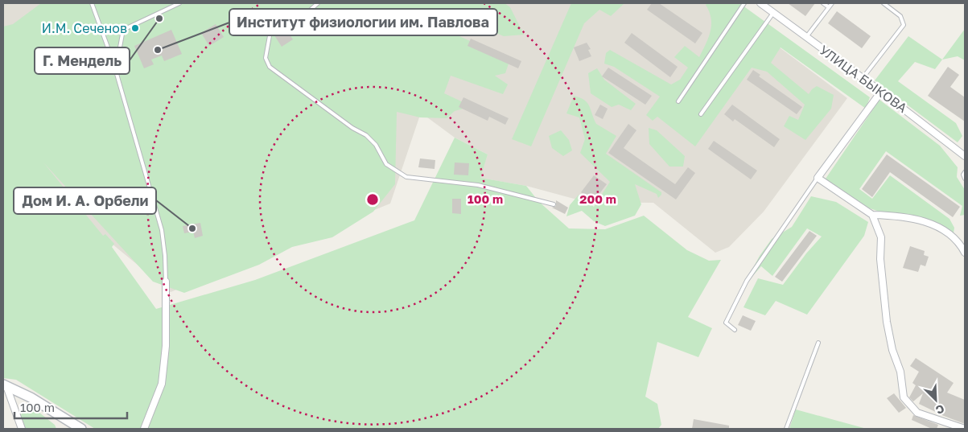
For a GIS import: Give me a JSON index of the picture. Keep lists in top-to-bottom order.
{
  "streets": {
    "street": ["УЛИЦА БЫКОВА"]
  },
  "places": [
    "Г. Мендель",
    "И.М. Сеченов",
    "Институт физиологии им. Павлова",
    "Дом И. А. Орбели"
  ],
  "scale_bar": "100 m",
  "north": "bottom right",
  "rings": ["100 m", "200 m"]
}
